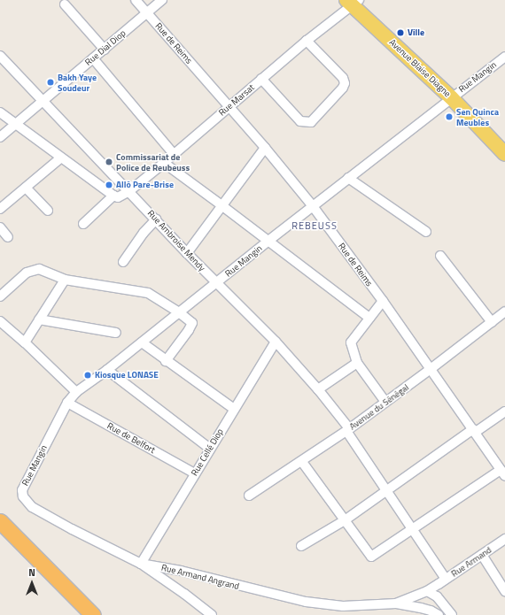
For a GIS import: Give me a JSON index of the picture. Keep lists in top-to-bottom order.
{
  "streets": {
    "main road": ["Avenue Blaise Diagne"],
    "street": [
      "Rue de Reims",
      "Rue Dial Diop",
      "Rue Mangin",
      "Rue Marsat",
      "Rue Ambroise Mendy",
      "Avenue du Sénégal",
      "Rue de Belfort",
      "Rue Cellé Diop",
      "Rue Armand",
      "Rue Armand Angrand"
    ]
  },
  "crossings": [
    ["Rue de Reims", "Rue Dial Diop"],
    ["Rue de Reims", "Rue Mangin"],
    ["Rue de Reims", "Rue Marsat"],
    ["Rue de Reims", "Avenue du Sénégal"],
    ["Rue Dial Diop", "Rue Ambroise Mendy"],
    ["Avenue Blaise Diagne", "Rue Mangin"],
    ["Avenue Blaise Diagne", "Rue Marsat"],
    ["Rue Mangin", "Rue Ambroise Mendy"],
    ["Rue Mangin", "Rue de Belfort"],
    ["Rue Mangin", "Rue Armand Angrand"],
    ["Rue Marsat", "Rue Ambroise Mendy"],
    ["Rue Ambroise Mendy", "Avenue du Sénégal"],
    ["Rue Ambroise Mendy", "Rue Cellé Diop"],
    ["Rue Ambroise Mendy", "Rue Armand"],
    ["Rue de Belfort", "Rue Cellé Diop"],
    ["Rue Cellé Diop", "Rue Armand Angrand"],
    ["Rue Armand", "Rue Armand Angrand"]
  ],
  "districts": ["REBEUSS"],
  "places": [
    "Ville",
    "Bakh Yaye Soudeur",
    "Sen Quinca Meubles",
    "Commissariat de Police de Reubeuss",
    "Allô Pare-Brise",
    "Kiosque LONASE"
  ],
  "north": "top"
}
